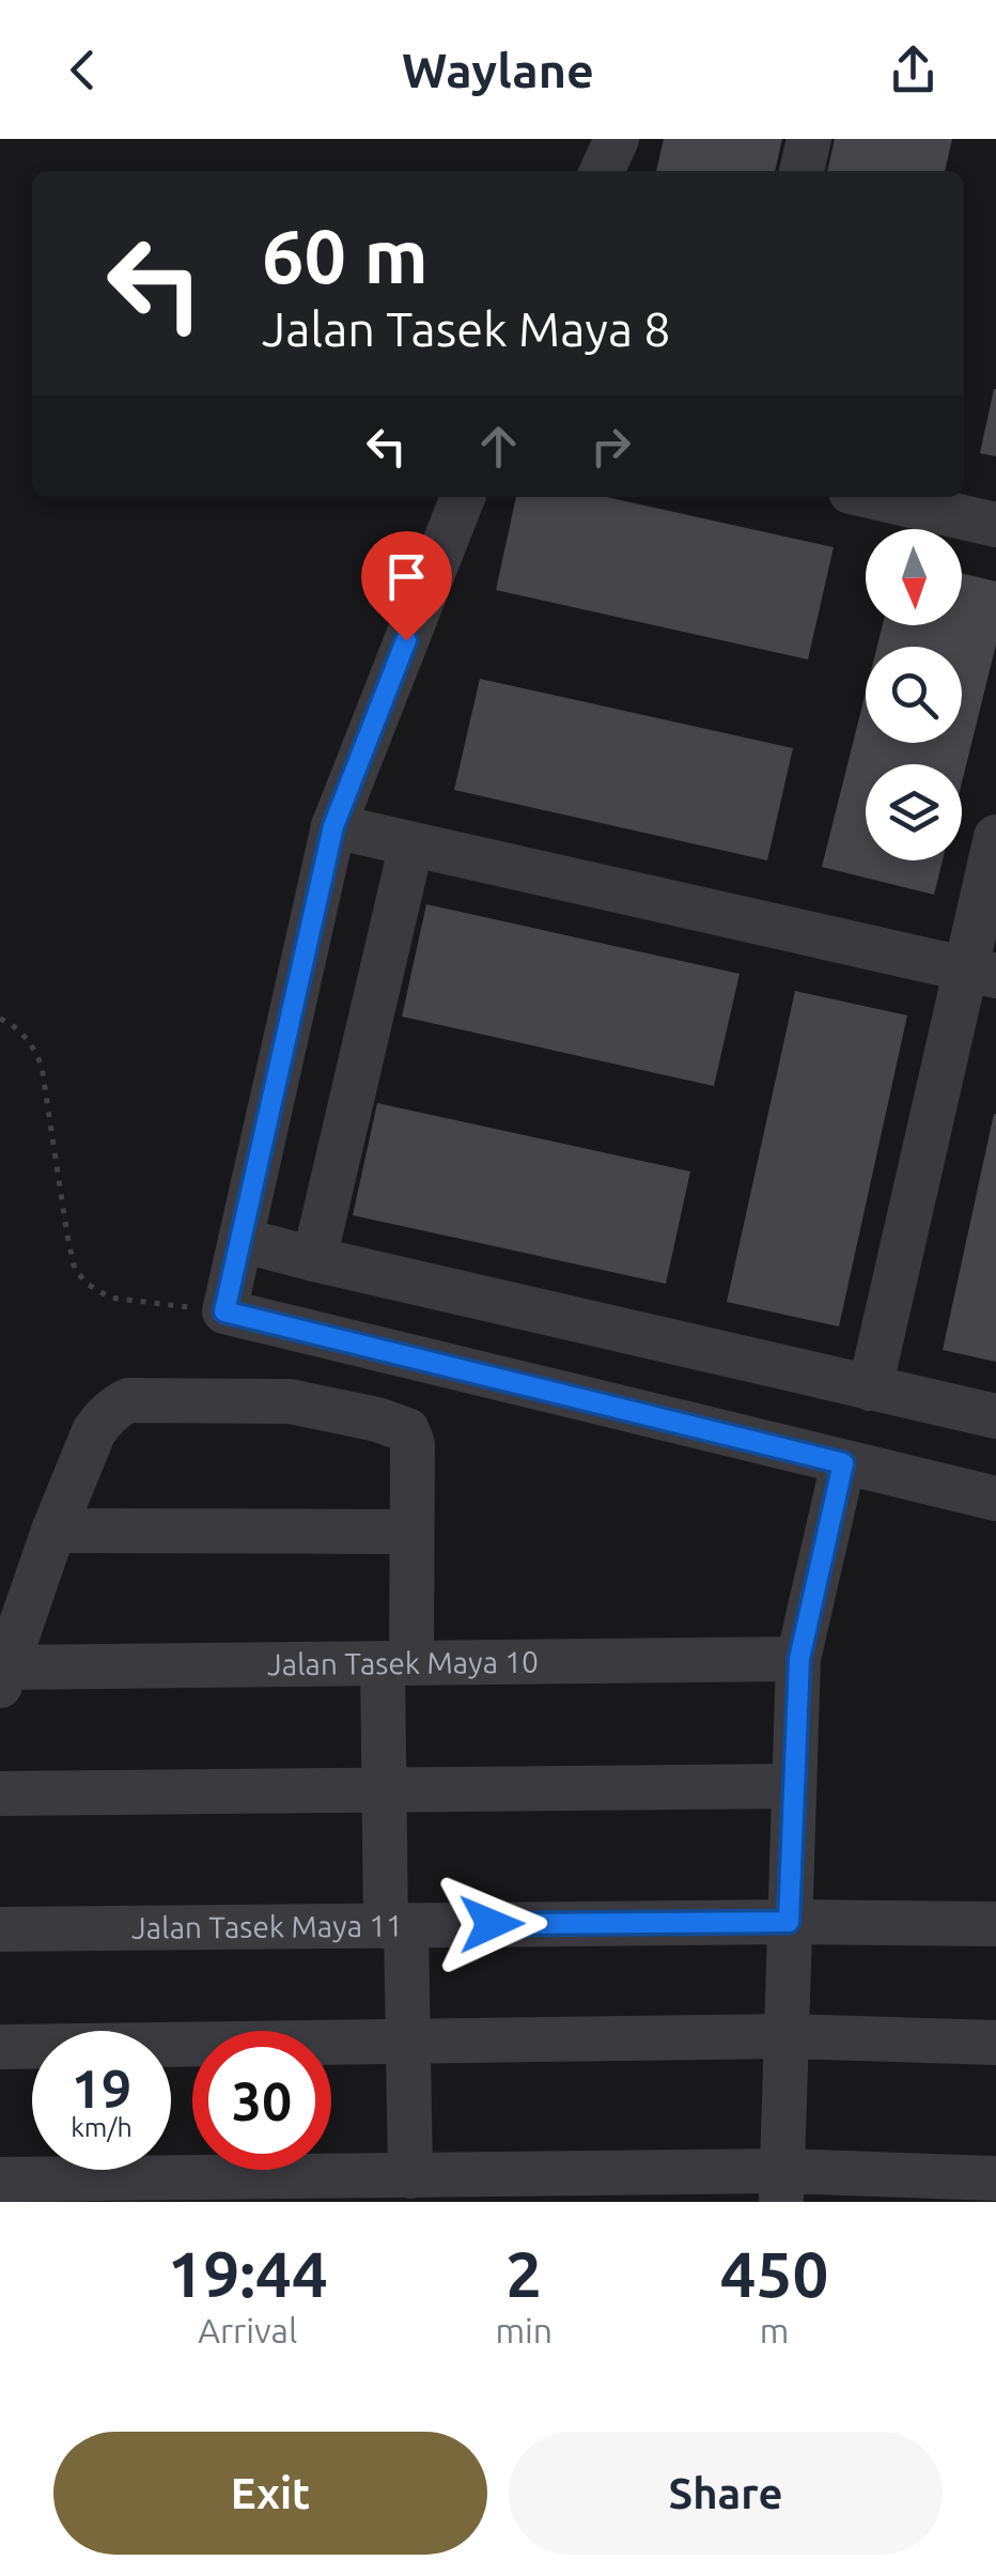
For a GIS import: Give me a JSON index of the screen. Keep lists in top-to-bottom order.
{
  "streets": {
    "street": ["Jalan Tasek Maya 10", "Jalan Tasek Maya 11"]
  },
  "north": "bottom",
  "page": {
    "header": "Waylane",
    "turn": ["60 m", "Jalan Tasek Maya 8"],
    "speed": "19 km/h",
    "limit": "30",
    "eta": [
      "19:44",
      "Arrival",
      "2",
      "min",
      "450",
      "m"
    ],
    "buttons": ["Exit", "Share"]
  }
}
